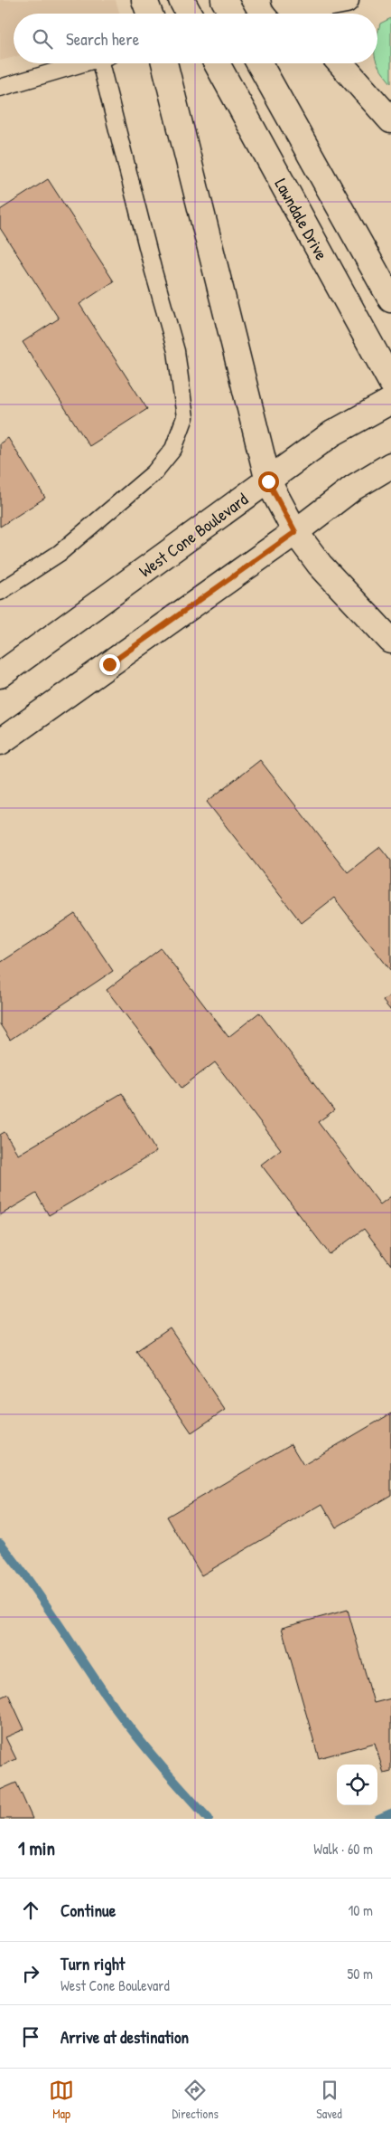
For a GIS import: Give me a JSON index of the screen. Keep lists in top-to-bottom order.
{
  "streets": {
    "main road": ["Lawndale Drive", "West Cone Boulevard"]
  },
  "page": {
    "search": "Search here",
    "heading": ["1 min", "Walk · 60 m"],
    "list": [
      ["Continue", "10 m"],
      ["Turn right", "West Cone Boulevard", "50 m"],
      "Arrive at destination"
    ],
    "nav": ["Map", "Directions", "Saved"]
  }
}
